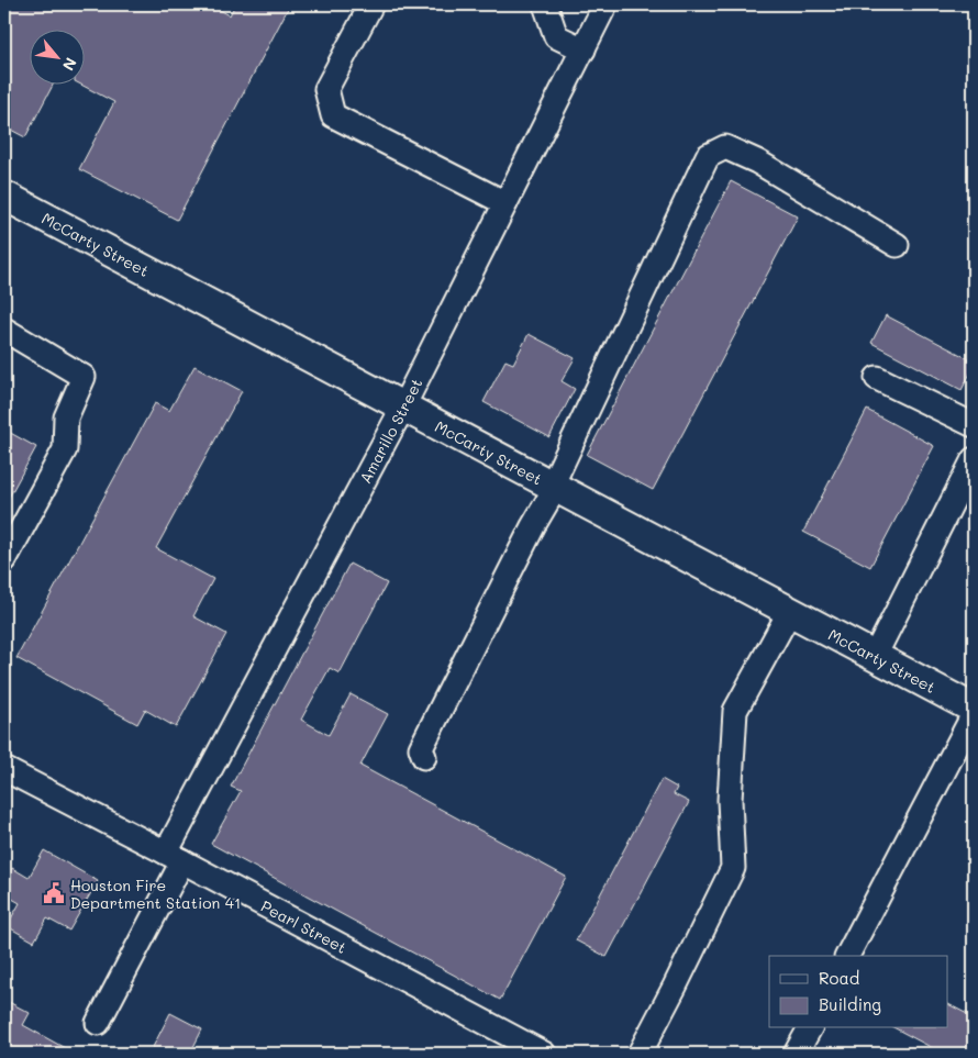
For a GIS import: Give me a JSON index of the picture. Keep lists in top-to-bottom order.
{
  "streets": {
    "main road": ["McCarty Street"],
    "street": ["Amarillo Street", "Pearl Street"]
  },
  "crossings": [
    ["McCarty Street", "Amarillo Street"],
    ["Amarillo Street", "Pearl Street"]
  ],
  "places": {
    "public building": ["Houston Fire Department Station 41"]
  },
  "legend": ["Road", "Building"],
  "north": "bottom right"
}
